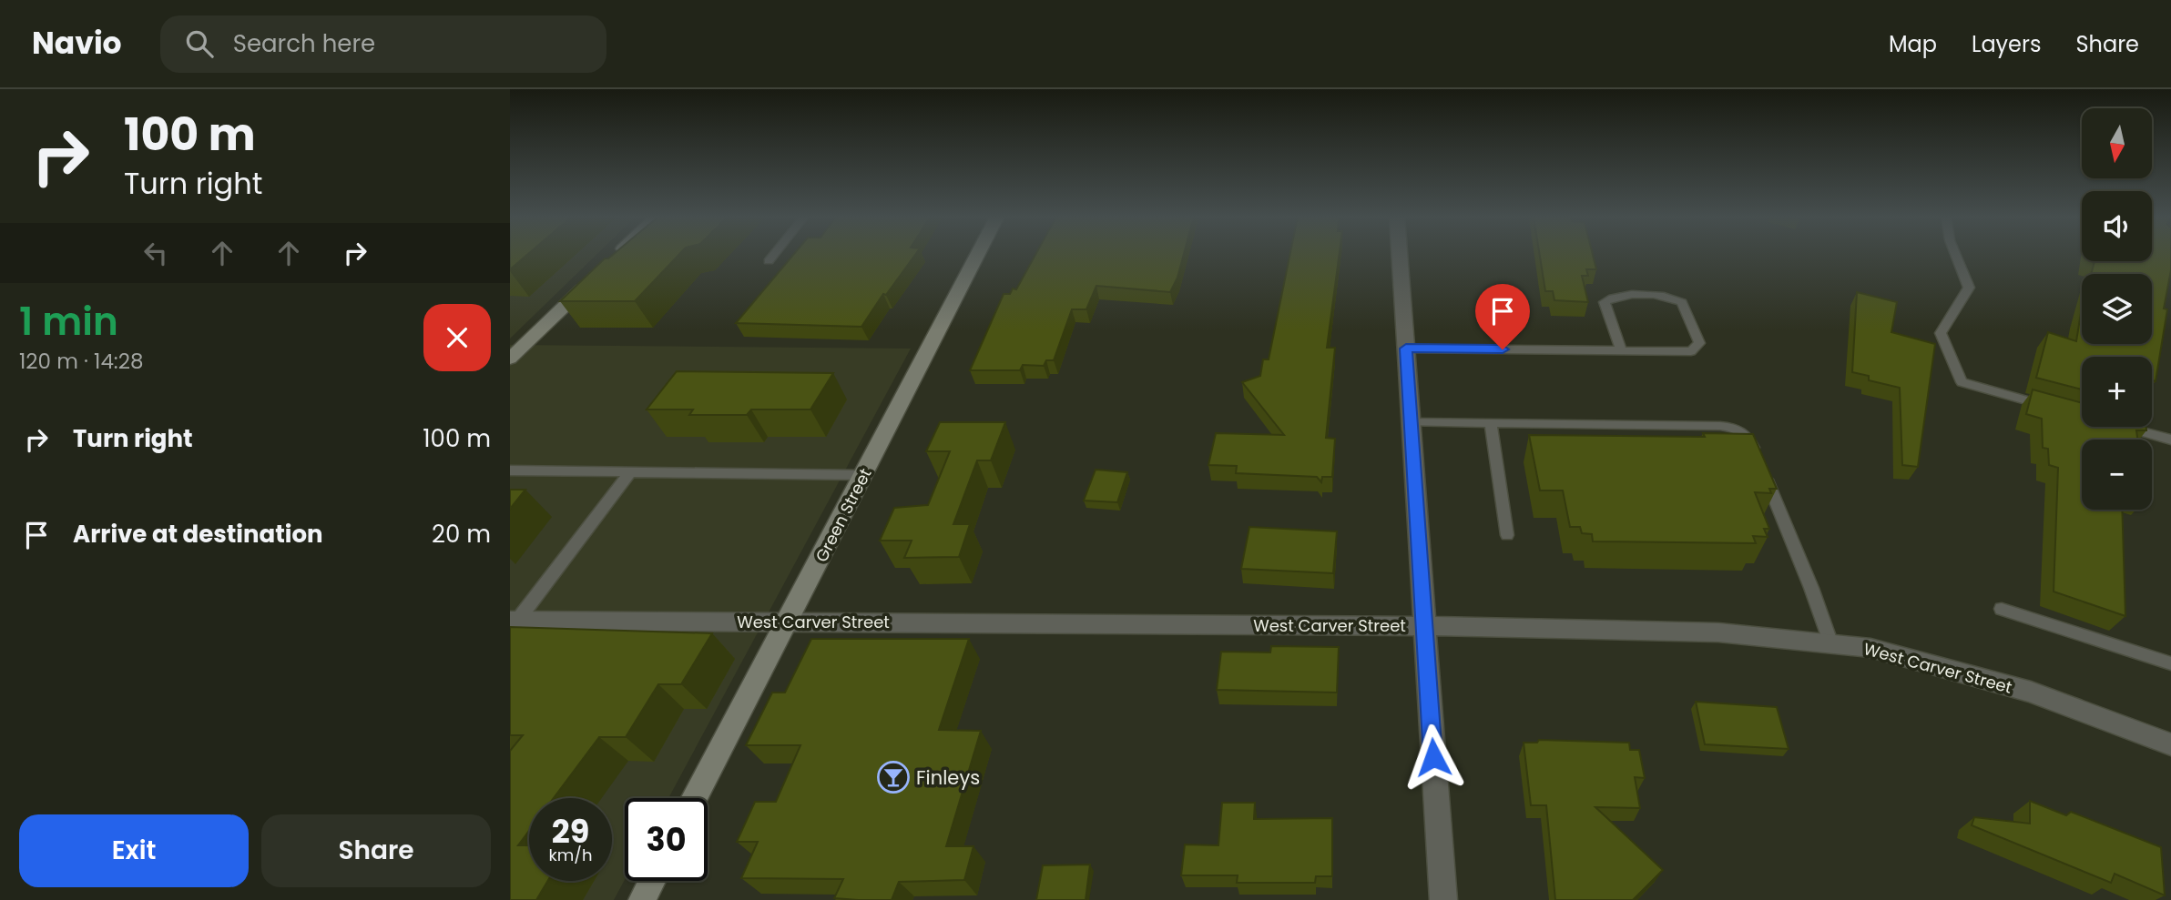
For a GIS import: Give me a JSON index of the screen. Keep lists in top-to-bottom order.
{
  "streets": {
    "street": ["Green Street", "West Carver Street"]
  },
  "crossings": [
    ["Green Street", "West Carver Street"]
  ],
  "places": {
    "bar": ["Finleys"]
  },
  "north": "bottom",
  "page": {
    "header": "Navio",
    "search": "Search here",
    "nav": ["Map", "Layers", "Share"],
    "turn": ["100 m", "Turn right"],
    "map_buttons": ["+", "−"],
    "heading": ["1 min", "120 m · 14:28"],
    "list": [
      {
        "name": "Turn right",
        "value": "100 m"
      },
      {
        "name": "Arrive at destination",
        "value": "20 m"
      }
    ],
    "speed": "29 km/h",
    "limit": "30",
    "buttons": ["Exit", "Share"]
  }
}
